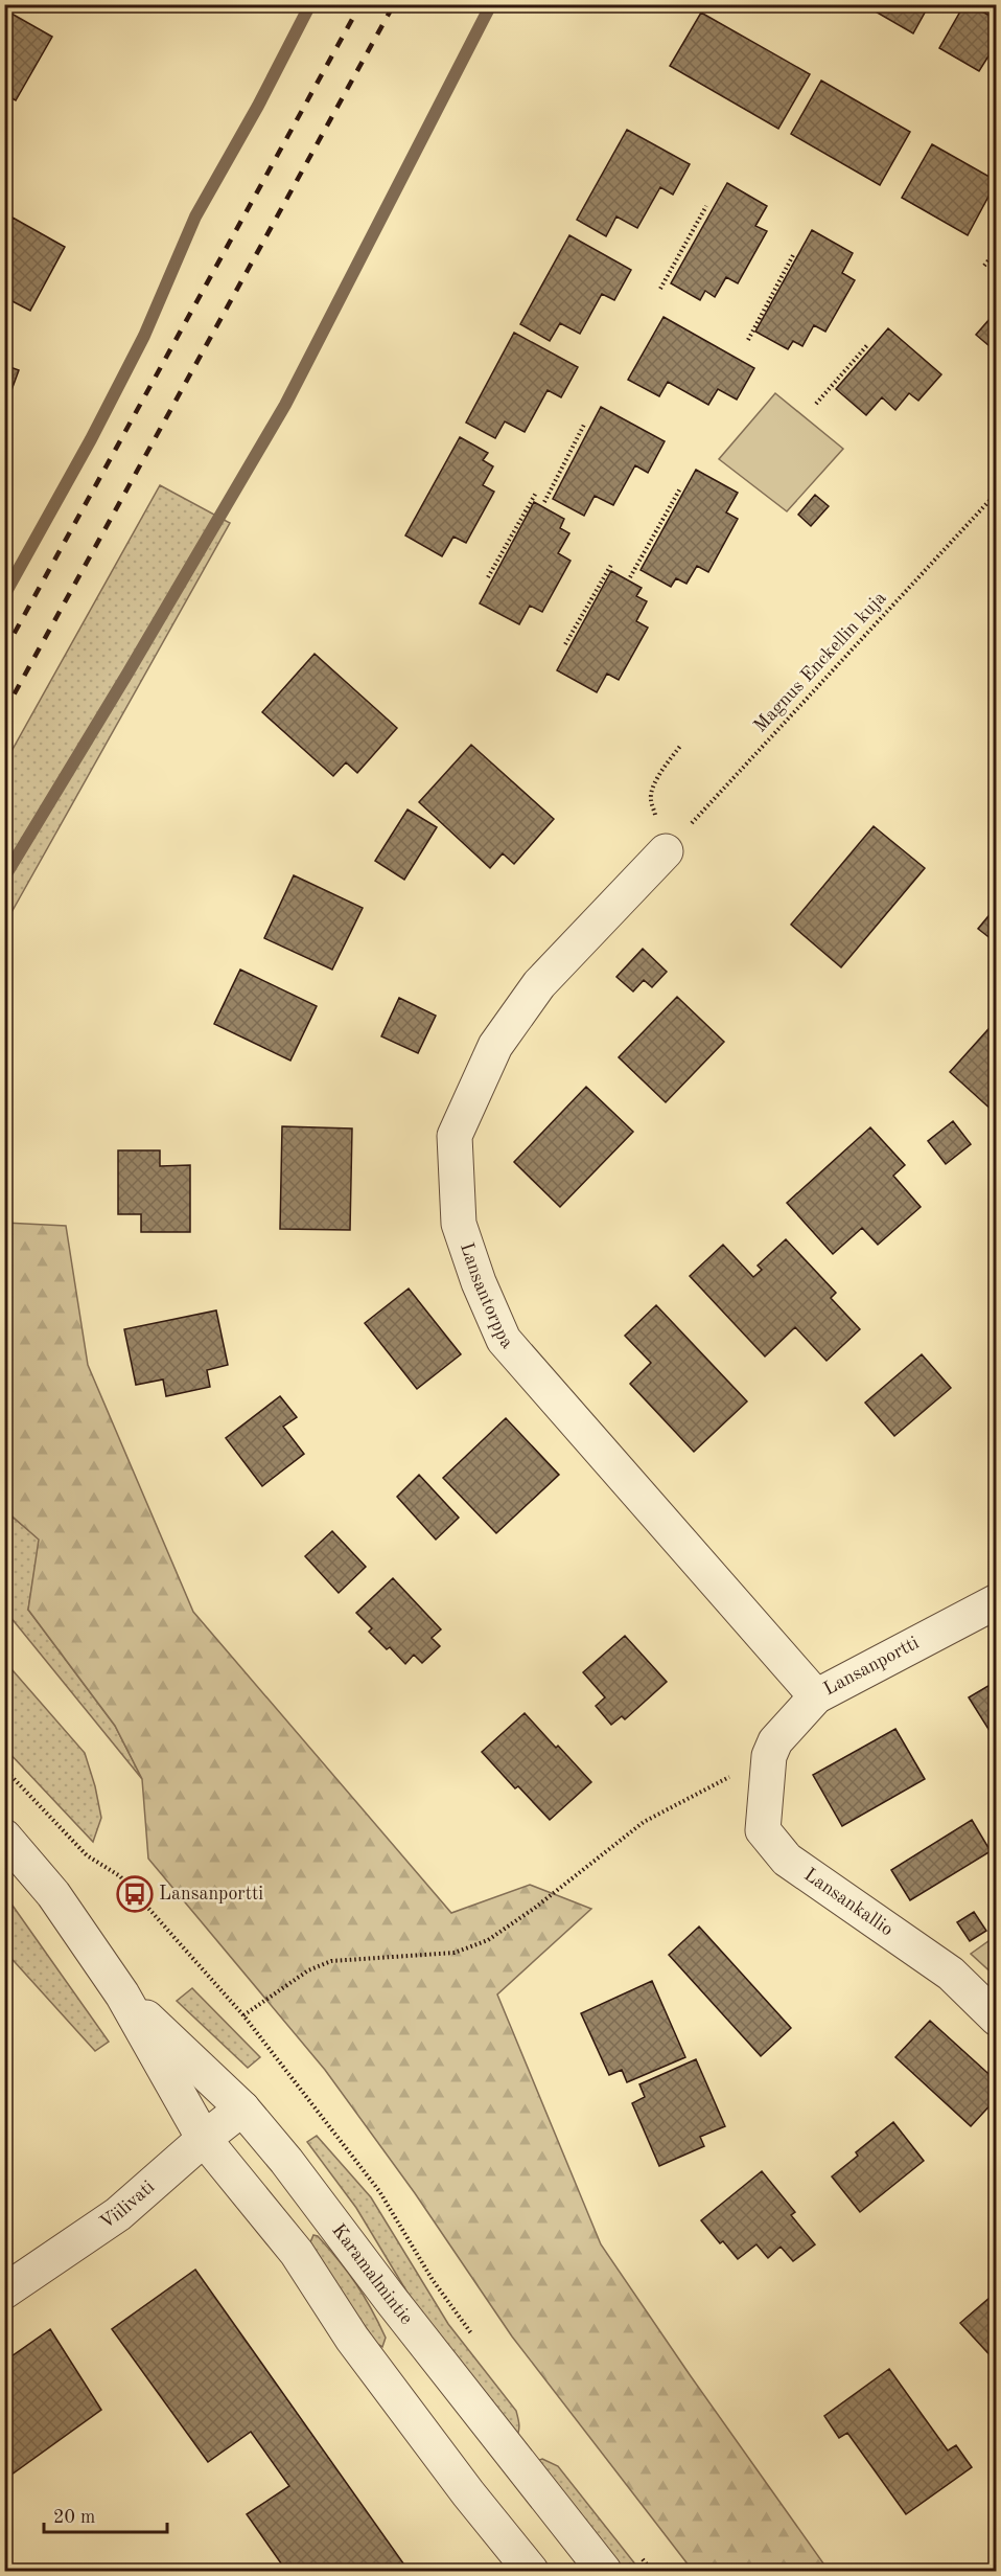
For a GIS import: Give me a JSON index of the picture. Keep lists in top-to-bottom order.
{
  "streets": {
    "street": [
      "Lansantorppa",
      "Lansanportti",
      "Lansankallio",
      "Viilivati",
      "Karamalmintie"
    ],
    "path": ["Magnus Enckellin kuja"]
  },
  "crossings": [
    ["Magnus Enckellin kuja", "Lansantorppa"],
    ["Lansantorppa", "Lansanportti"],
    ["Lansanportti", "Lansankallio"],
    ["Viilivati", "Karamalmintie"]
  ],
  "places": {
    "bus stop": ["Lansanportti"]
  },
  "scale_bar": "20 m"
}
